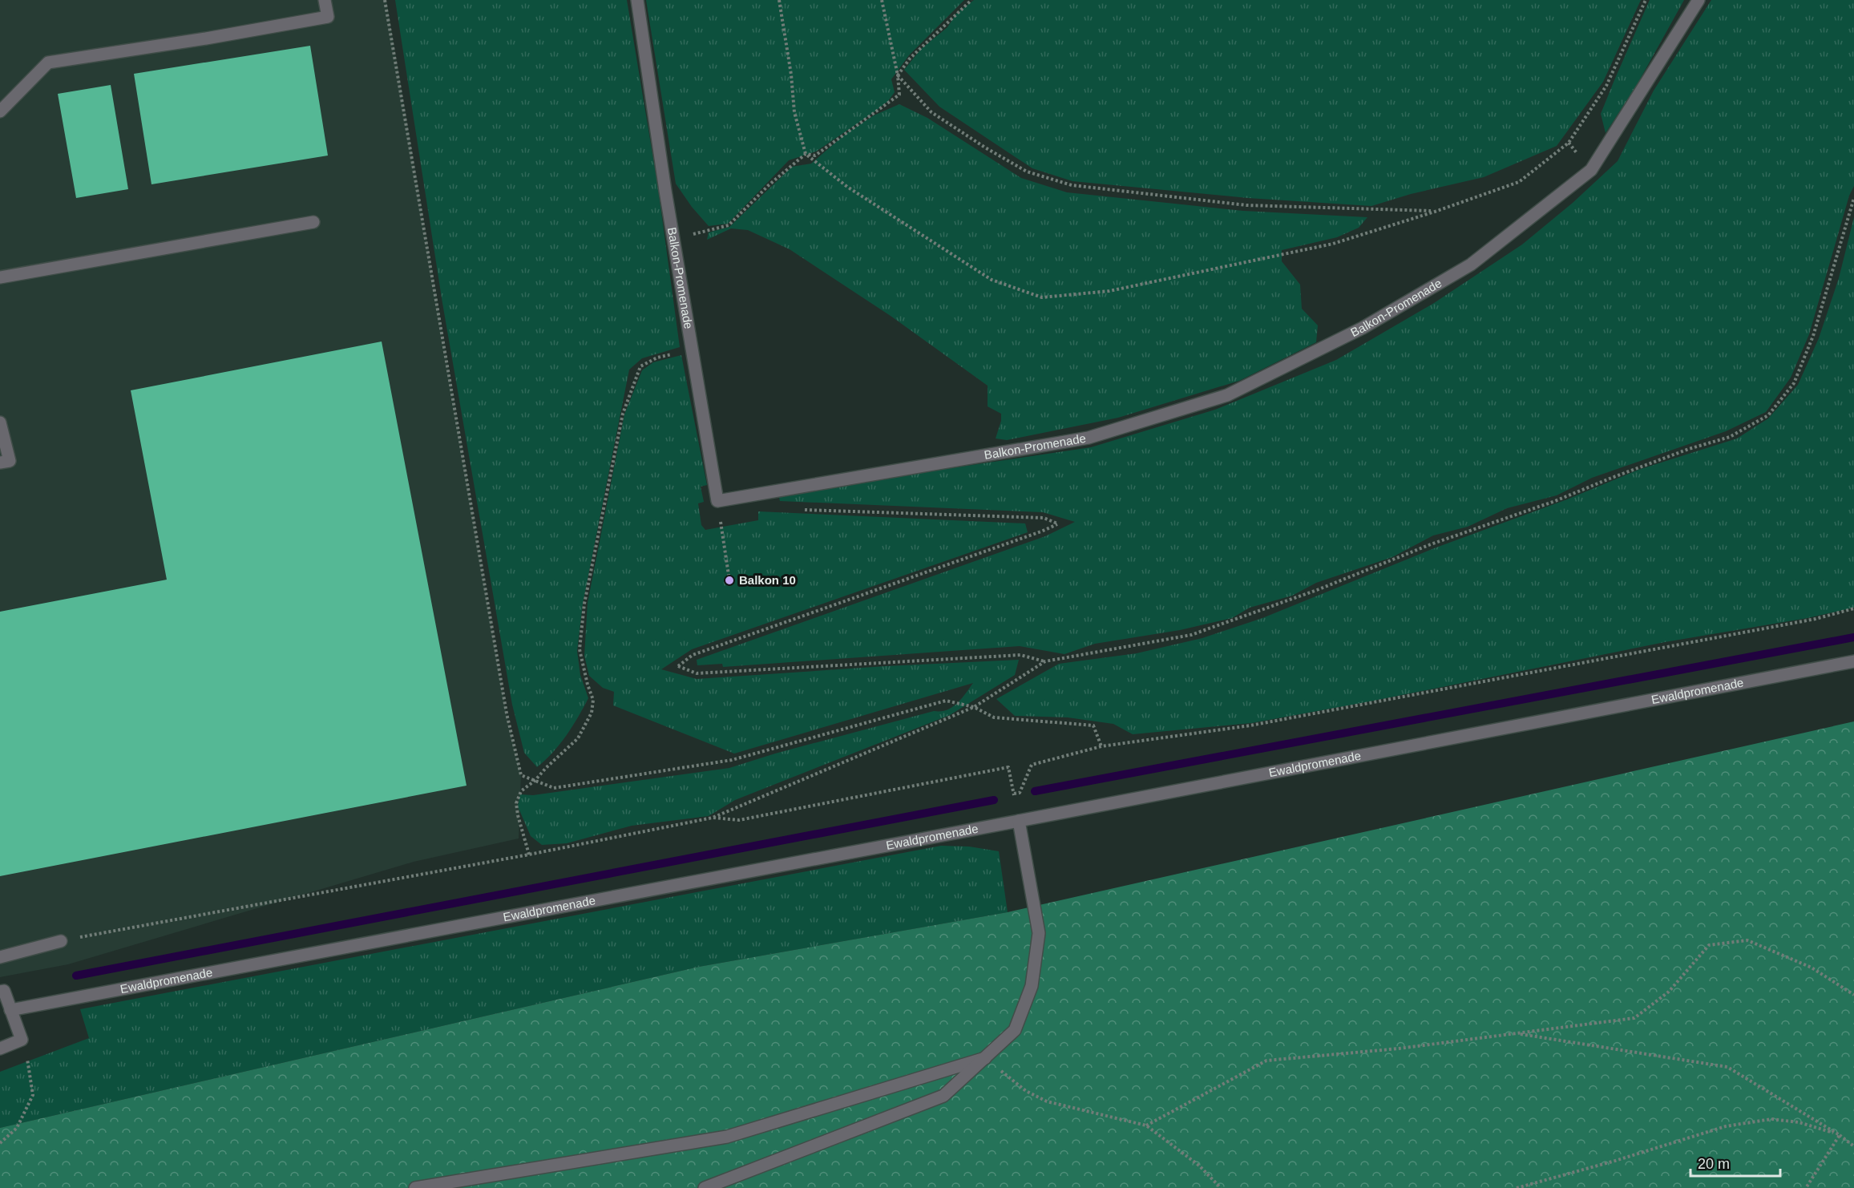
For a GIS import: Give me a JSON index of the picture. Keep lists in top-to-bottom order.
{
  "streets": {
    "street": ["Balkon-Promenade", "Ewaldpromenade"]
  },
  "places": ["Balkon 10"],
  "scale_bar": "20 m"
}
